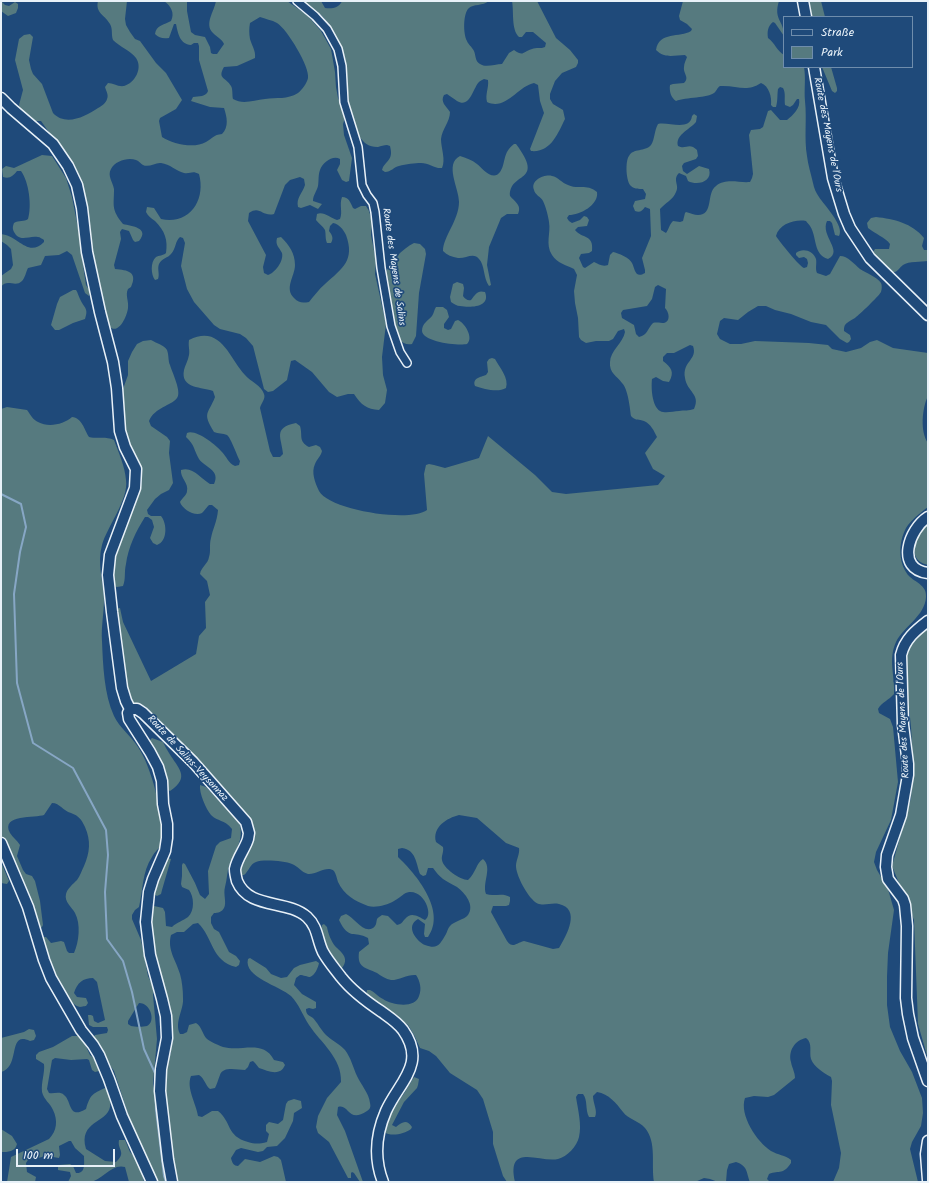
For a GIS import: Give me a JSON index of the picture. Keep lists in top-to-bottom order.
{
  "streets": {
    "street": ["Route des Mayens de l'Ours", "Route des Mayens de Salins", "Route de Salins-Veysonnaz"]
  },
  "legend": ["Straße", "Park"],
  "scale_bar": "100 m"
}
